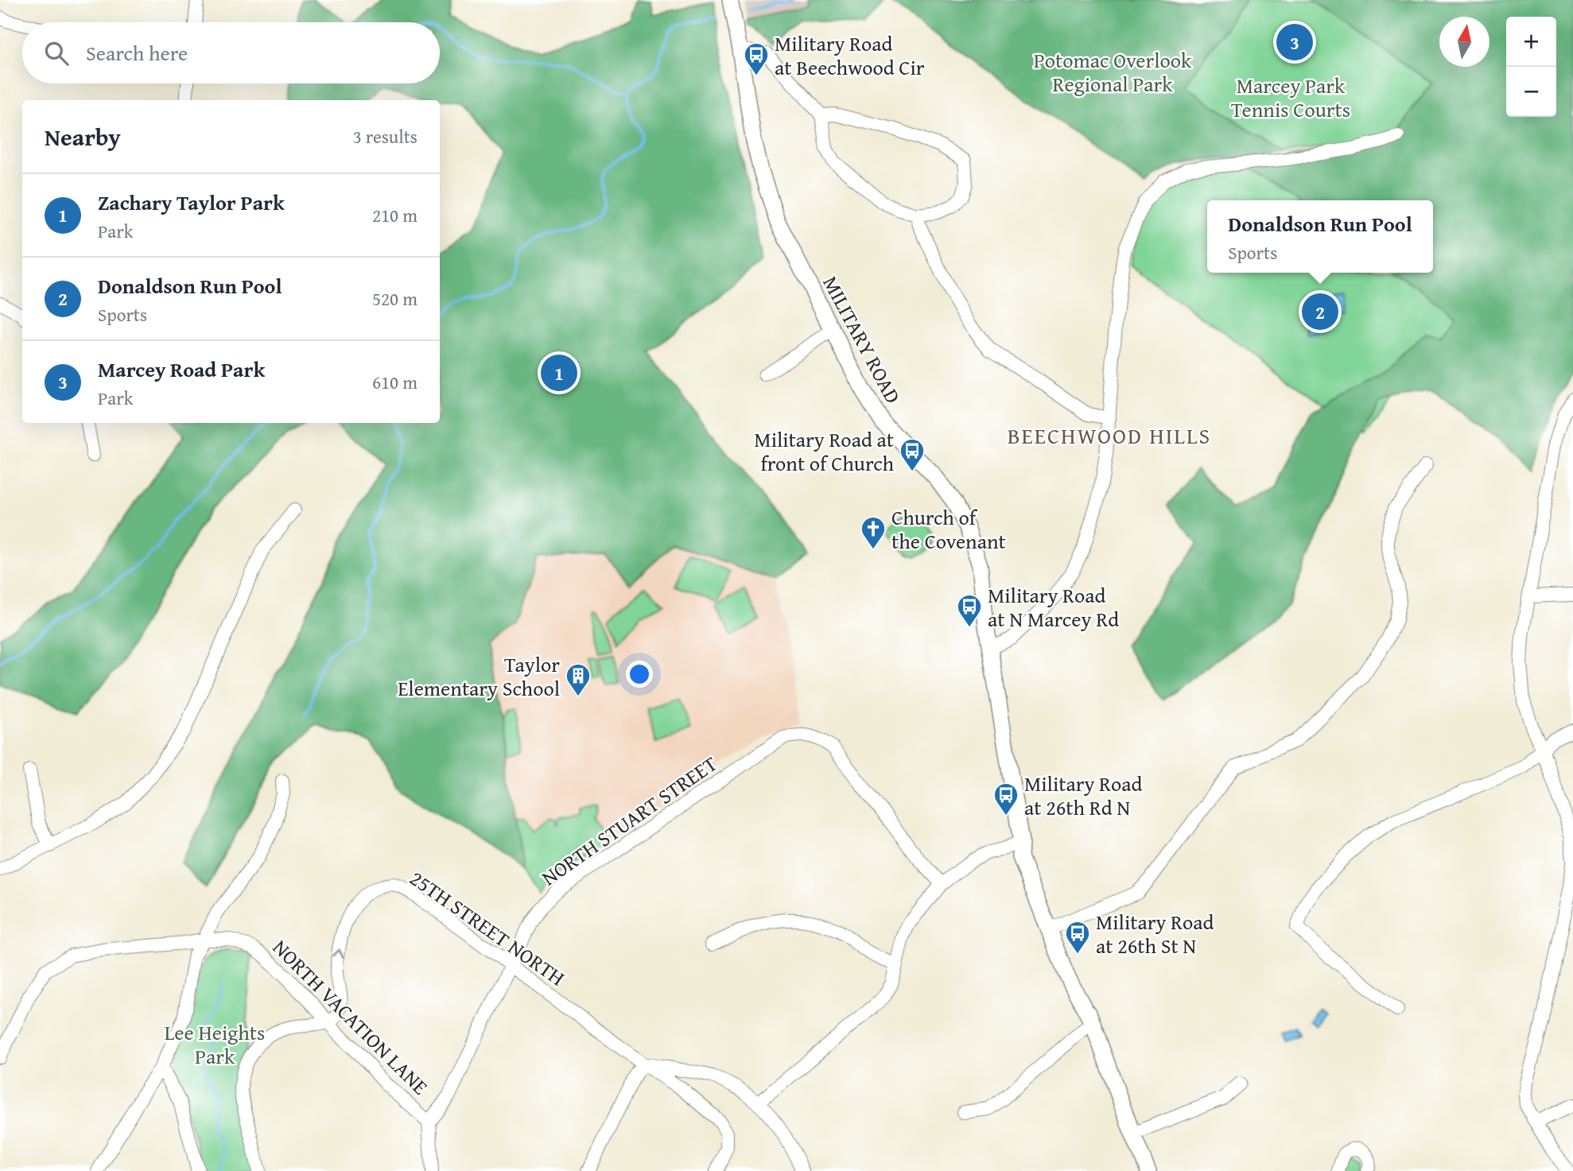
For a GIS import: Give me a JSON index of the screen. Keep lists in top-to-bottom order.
{
  "streets": {
    "main road": ["MILITARY ROAD"],
    "street": ["NORTH STUART STREET", "25TH STREET NORTH", "NORTH VACATION LANE"]
  },
  "crossings": [
    ["NORTH STUART STREET", "25TH STREET NORTH"],
    ["NORTH STUART STREET", "NORTH VACATION LANE"],
    ["25TH STREET NORTH", "NORTH VACATION LANE"]
  ],
  "districts": ["BEECHWOOD HILLS"],
  "parks": ["Potomac Overlook Regional Park", "Marcey Park Tennis Courts", "Lee Heights Park"],
  "places": {
    "bus stop": [
      "Military Road at Beechwood Cir",
      "Military Road at front of Church",
      "Military Road at N Marcey Rd",
      "Military Road at 26th Rd N",
      "Military Road at 26th St N"
    ],
    "church": ["Church of the Covenant"],
    "building": ["Taylor Elementary School"]
  },
  "north": "top",
  "page": {
    "map_buttons": ["+", "−"],
    "pins": ["3", "2", "1"],
    "search": "Search here",
    "heading": ["Nearby", "3 results"],
    "list": [
      {
        "mark": "1",
        "name": "Zachary Taylor Park",
        "note": "Park",
        "value": "210 m"
      },
      {
        "mark": "2",
        "name": "Donaldson Run Pool",
        "note": "Sports",
        "value": "520 m"
      },
      {
        "mark": "3",
        "name": "Marcey Road Park",
        "note": "Park",
        "value": "610 m"
      }
    ],
    "popup": ["Donaldson Run Pool", "Sports"]
  }
}
